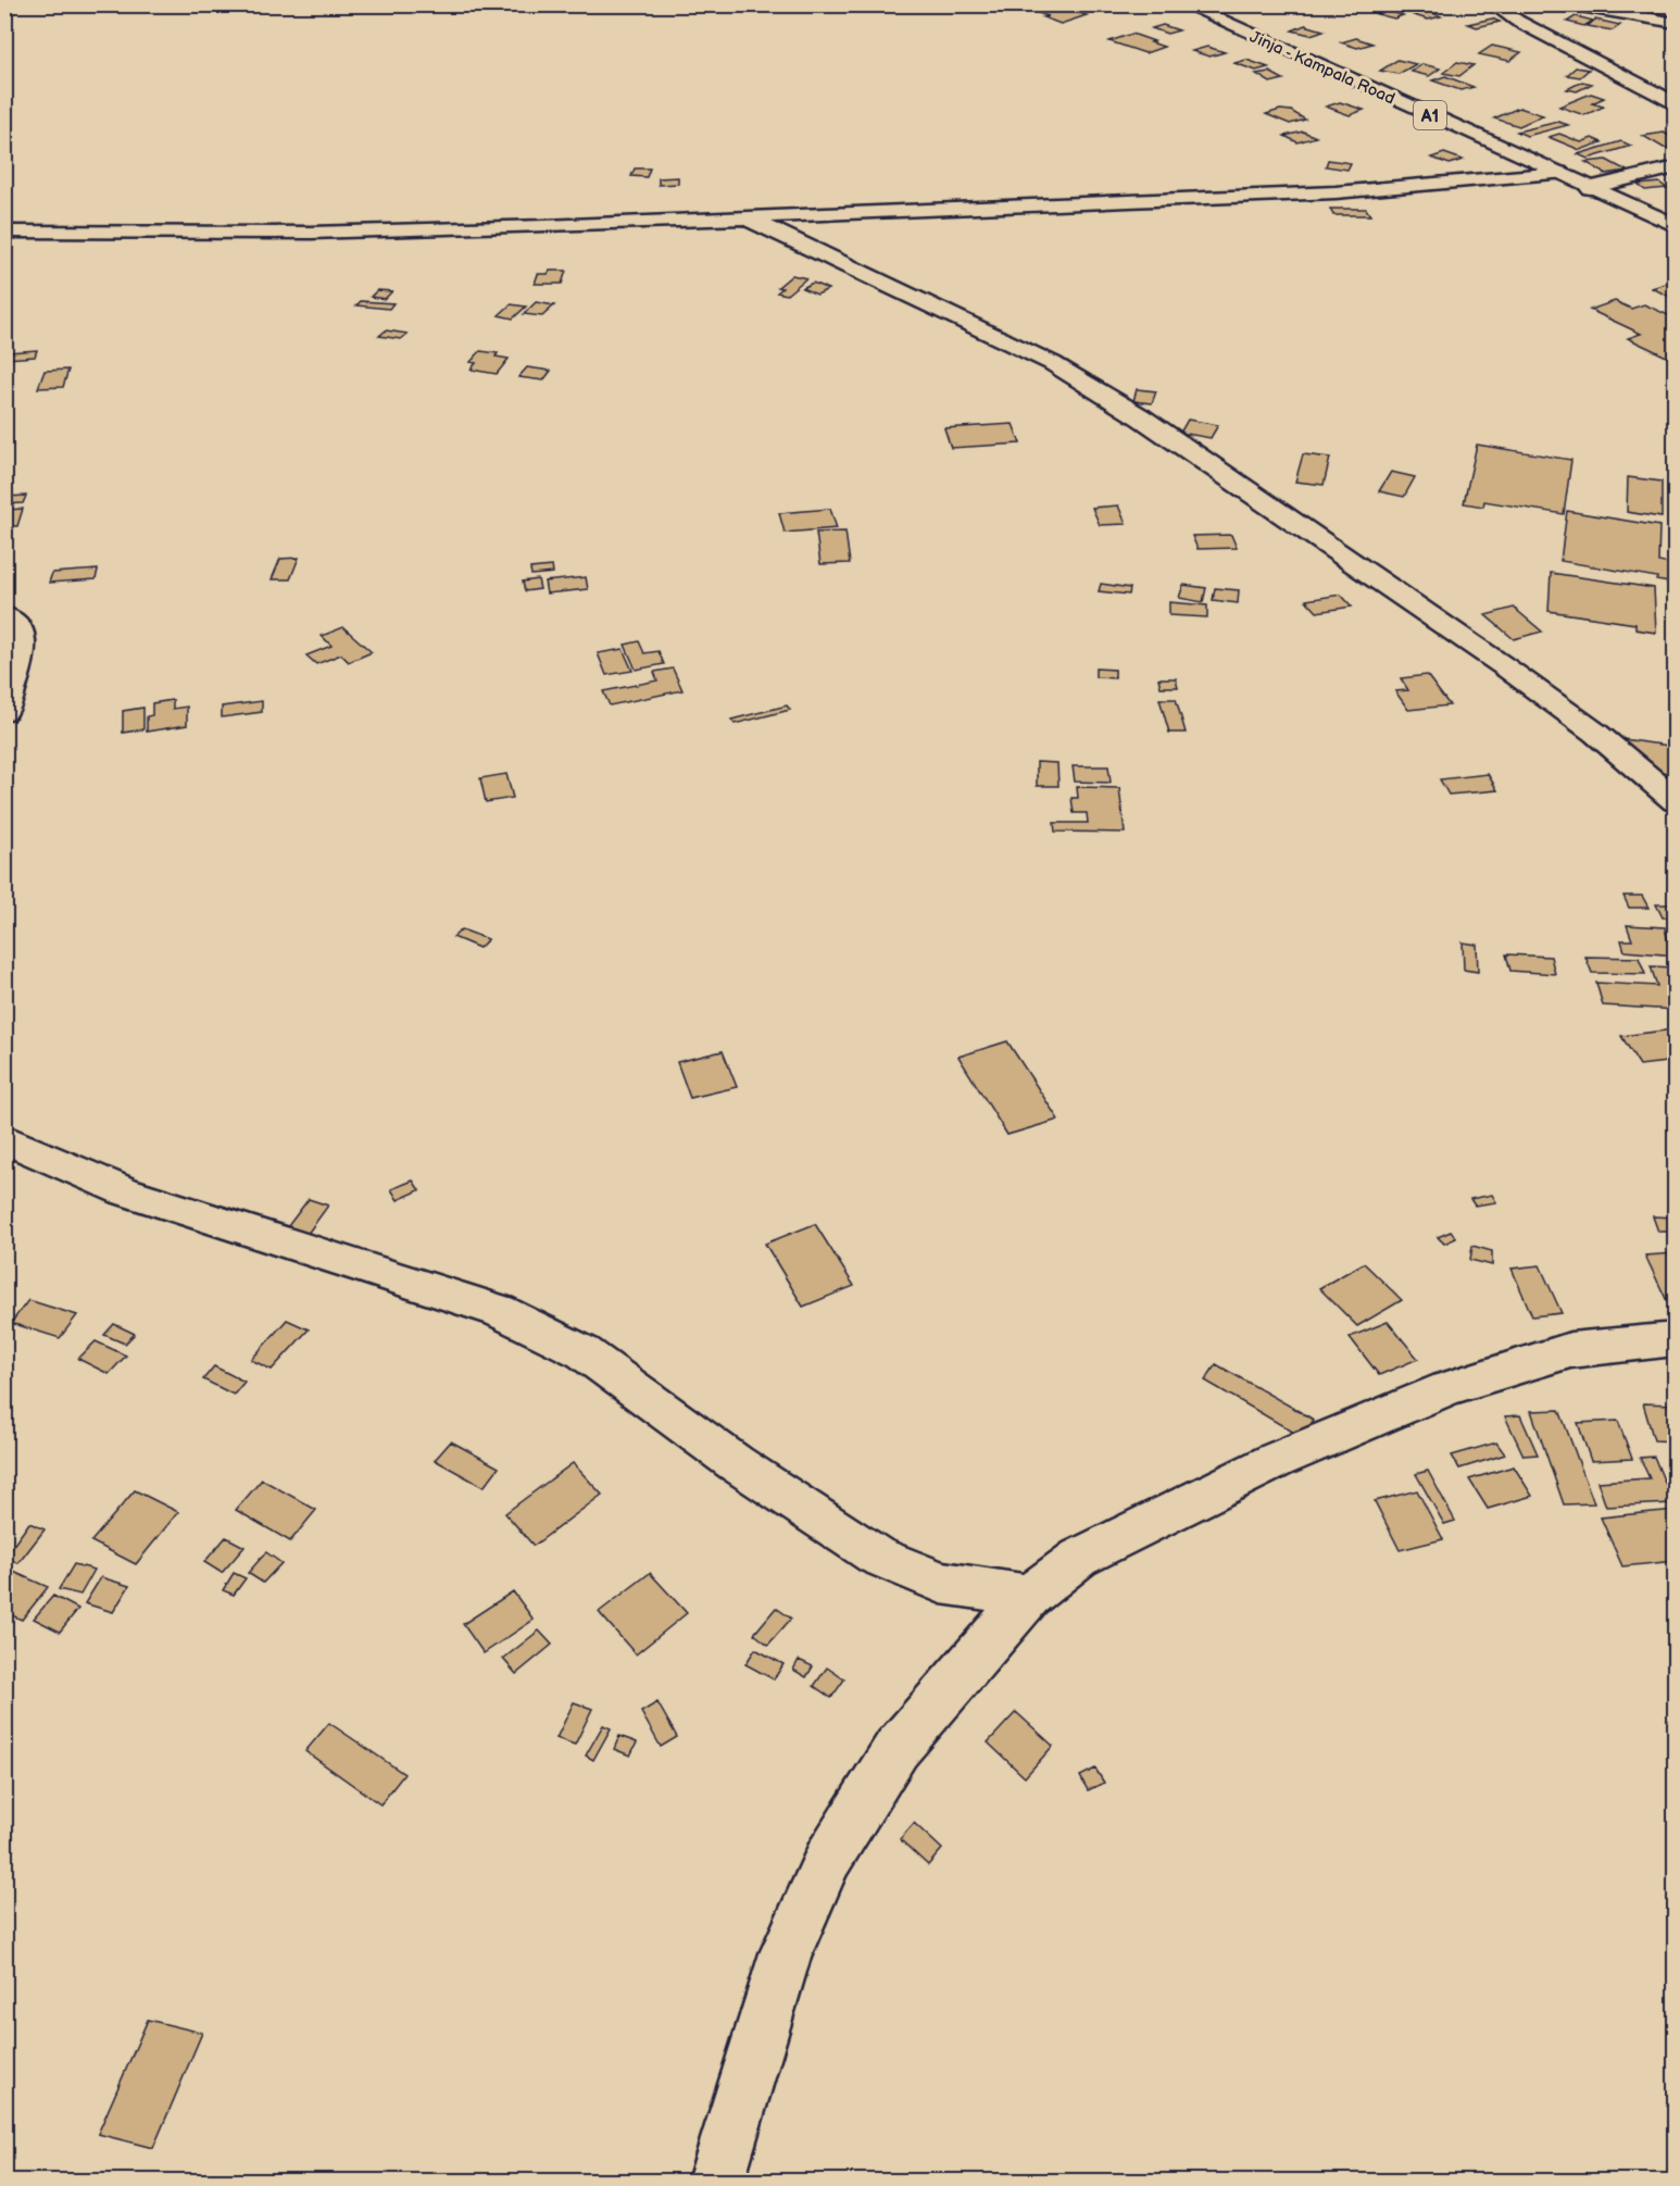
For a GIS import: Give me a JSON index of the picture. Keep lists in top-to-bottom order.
{
  "streets": {
    "main road": ["Jinja - Kampala Road", "A1"]
  }
}
